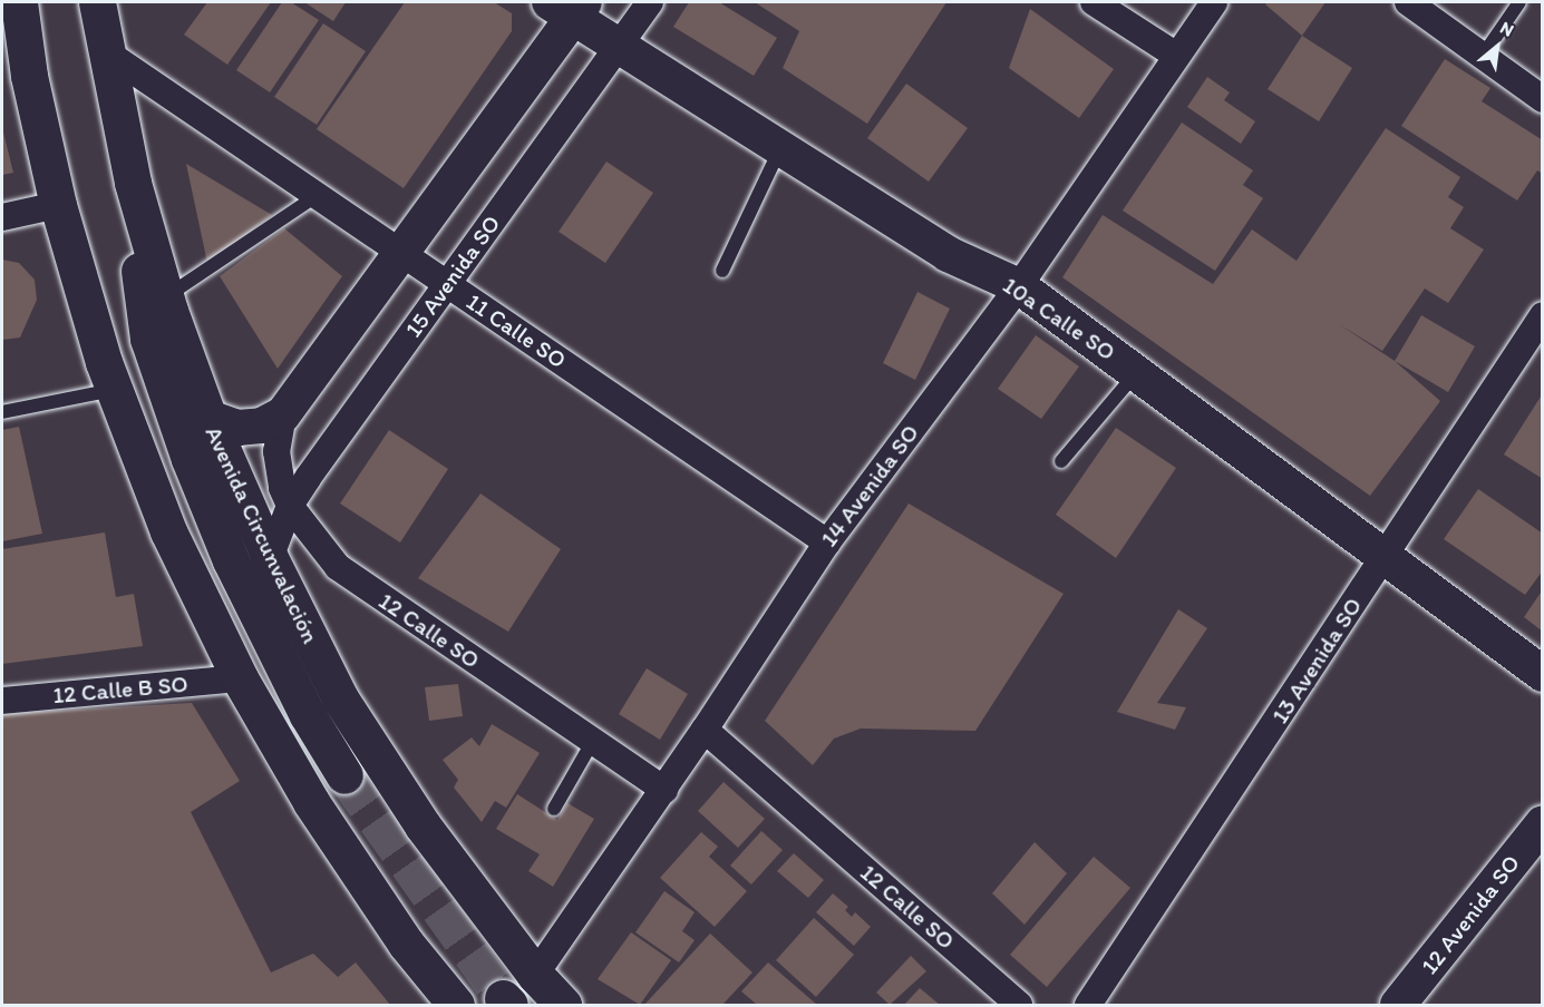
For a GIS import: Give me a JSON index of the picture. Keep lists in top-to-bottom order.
{
  "streets": {
    "highway": ["Avenida Circunvalación"],
    "street": [
      "15 Avenida SO",
      "10a Calle SO",
      "11 Calle SO",
      "14 Avenida SO",
      "12 Calle SO",
      "13 Avenida SO",
      "12 Calle B SO",
      "12 Avenida SO"
    ]
  },
  "crossings": [
    ["15 Avenida SO", "10a Calle SO"],
    ["15 Avenida SO", "11 Calle SO"],
    ["15 Avenida SO", "Avenida Circunvalación"],
    ["15 Avenida SO", "12 Calle SO"],
    ["10a Calle SO", "14 Avenida SO"],
    ["10a Calle SO", "13 Avenida SO"],
    ["11 Calle SO", "14 Avenida SO"],
    ["11 Calle SO", "Avenida Circunvalación"],
    ["14 Avenida SO", "Avenida Circunvalación"],
    ["14 Avenida SO", "12 Calle SO"]
  ],
  "north": "top right"
}
